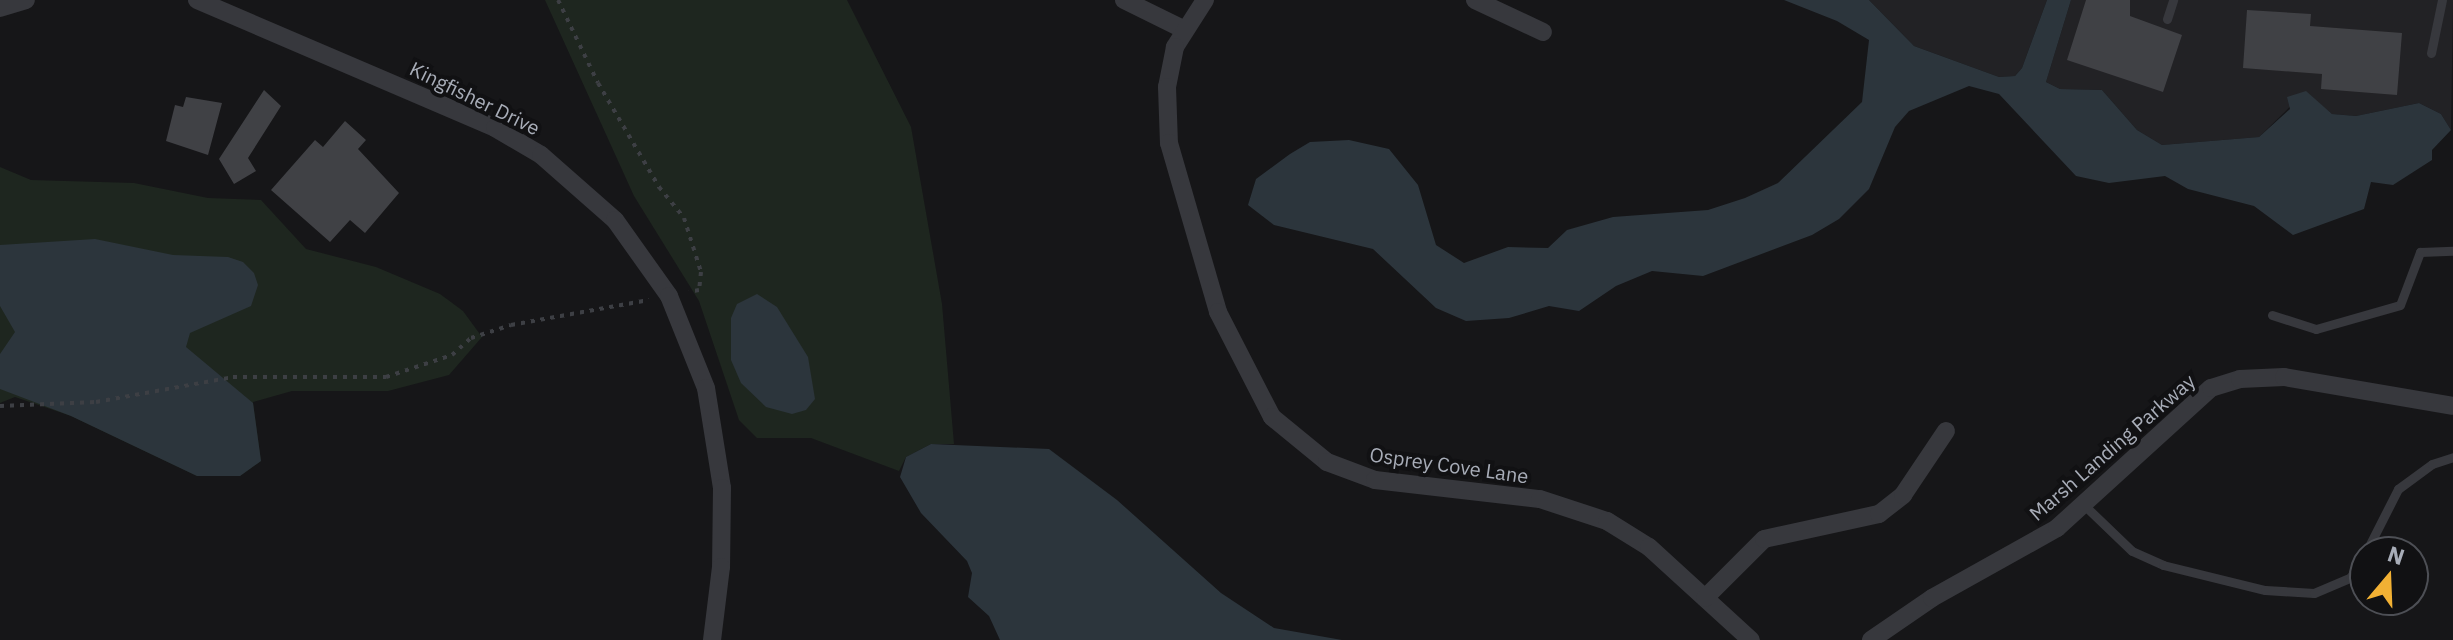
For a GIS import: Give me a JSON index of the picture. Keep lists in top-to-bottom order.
{
  "streets": {
    "street": ["Kingfisher Drive", "Marsh Landing Parkway", "Osprey Cove Lane"]
  },
  "north": "top"
}
